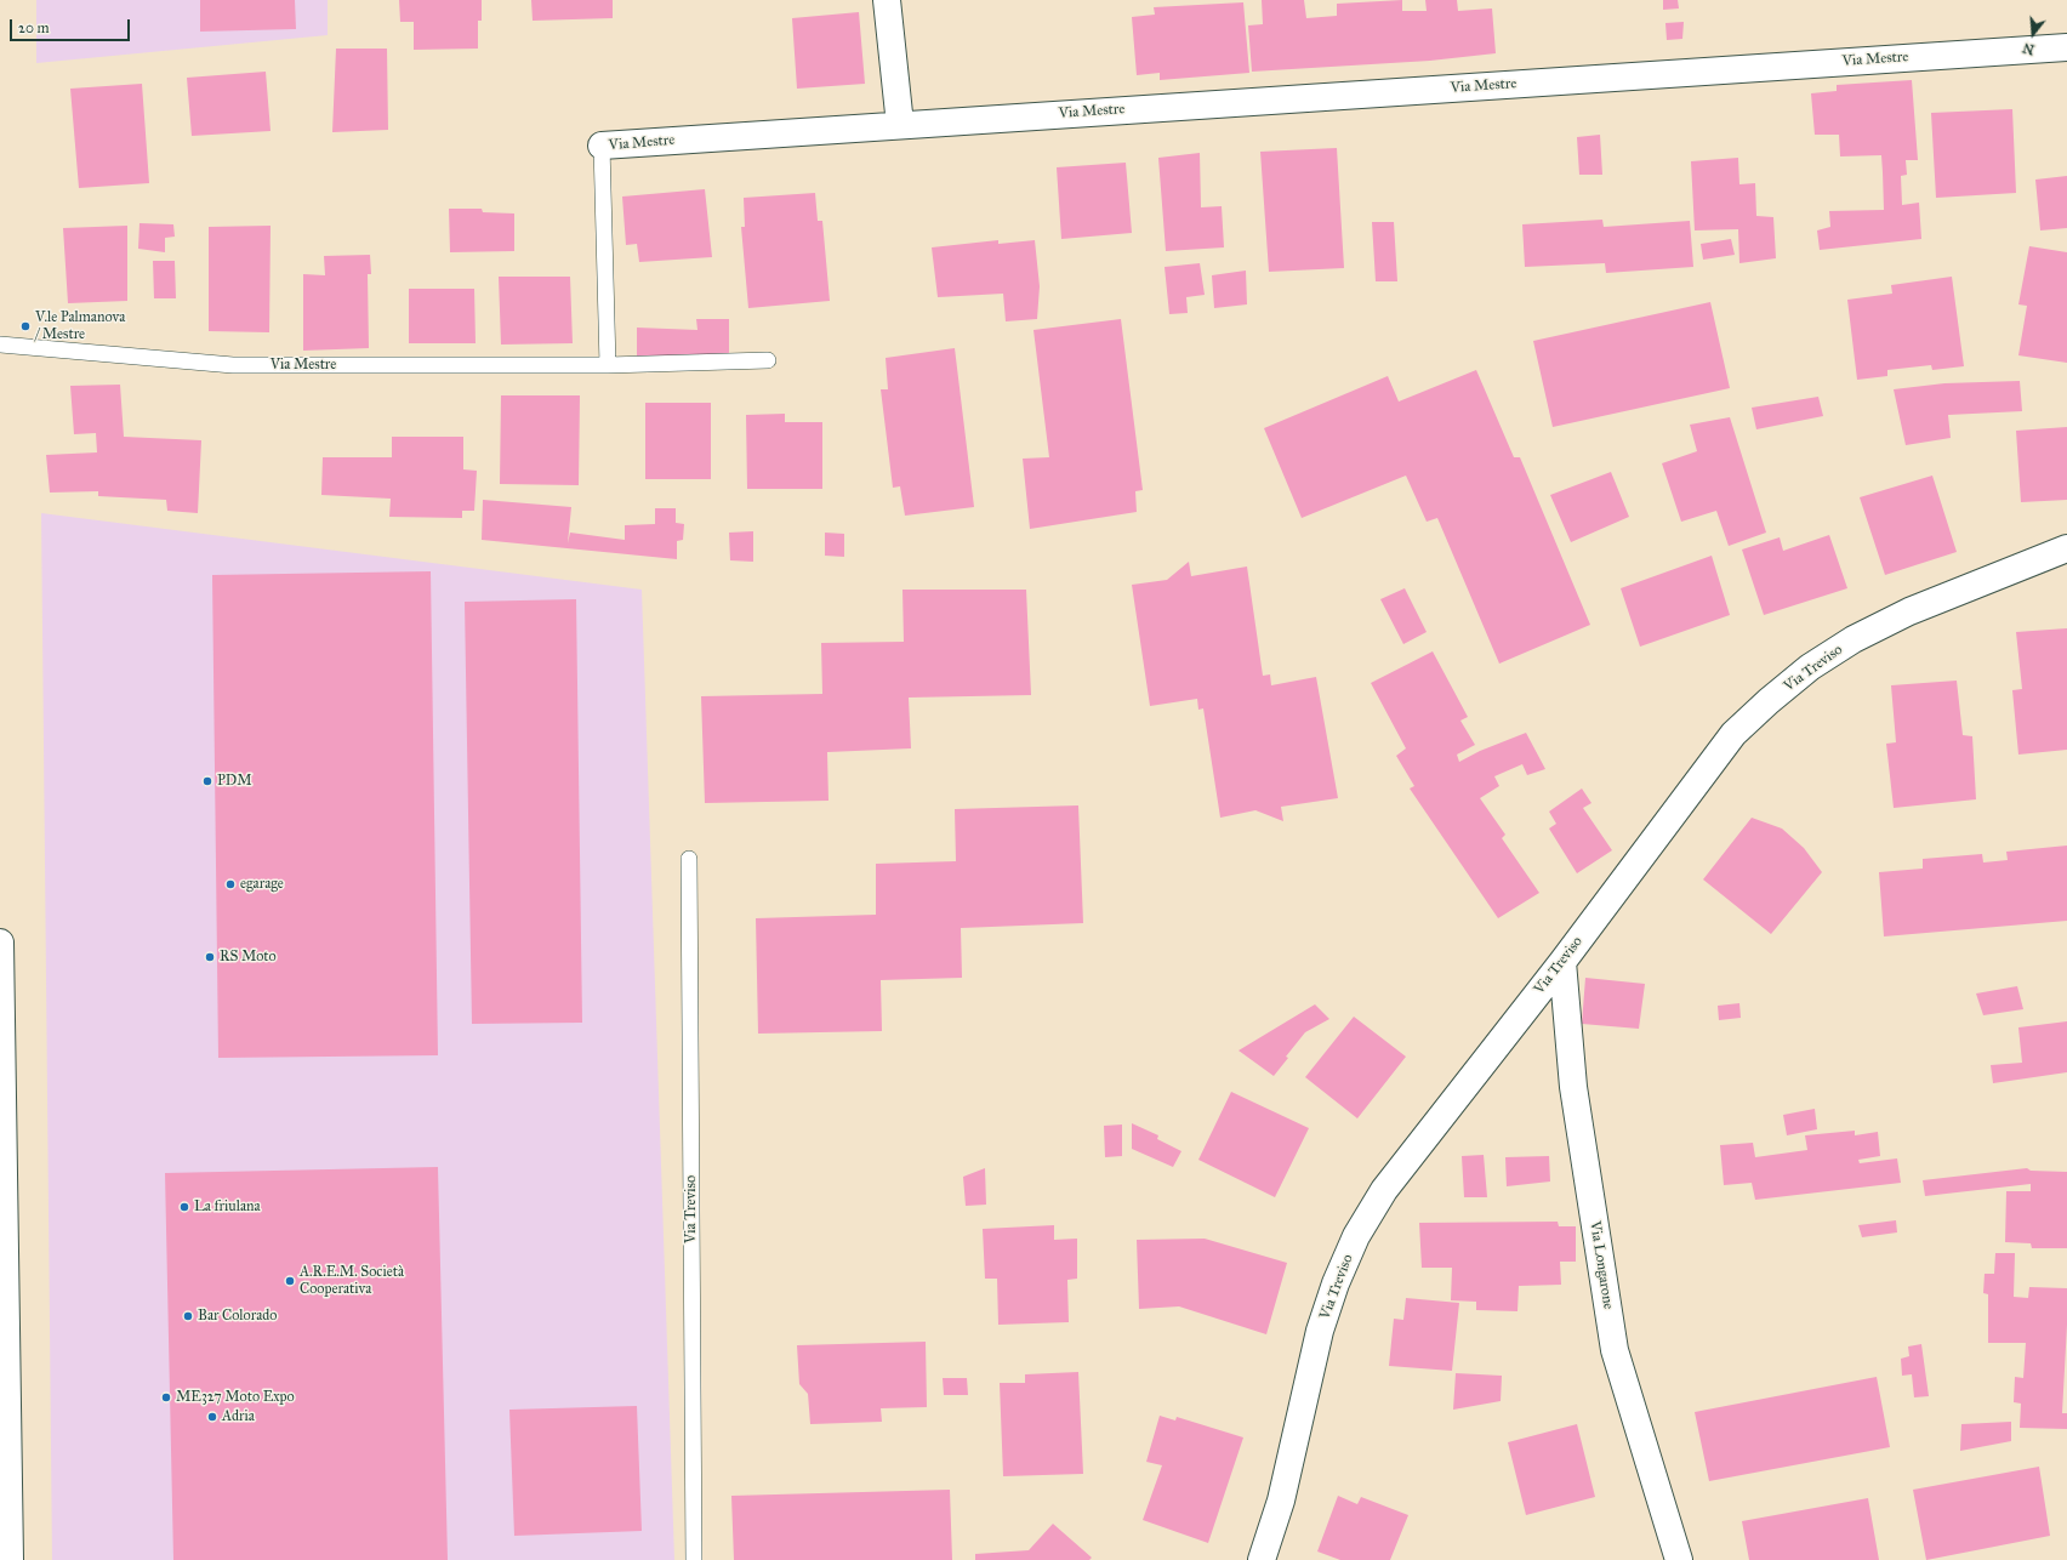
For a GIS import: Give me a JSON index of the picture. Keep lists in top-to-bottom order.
{
  "streets": {
    "street": ["Via Mestre", "Via Treviso", "Via Longarone"]
  },
  "crossings": [
    ["Via Treviso", "Via Longarone"]
  ],
  "places": [
    "V.le Palmanova / Mestre",
    "PDM",
    "egarage",
    "RS Moto",
    "La friulana",
    "A.R.E.M. Società Cooperativa",
    "Bar Colorado",
    "ME327 Moto Expo",
    "Adria"
  ],
  "scale_bar": "20 m",
  "north": "bottom"
}
